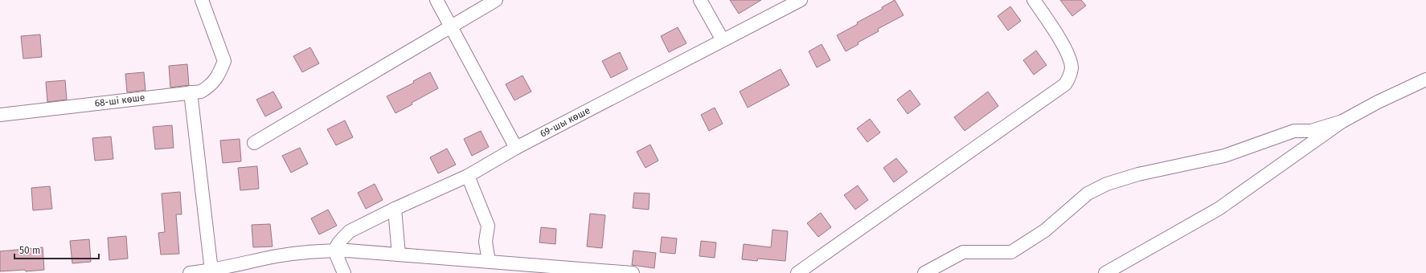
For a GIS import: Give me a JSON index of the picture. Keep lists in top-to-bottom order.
{
  "streets": {
    "street": ["68-ші көше", "69-шы көше"]
  },
  "scale_bar": "50 m"
}
